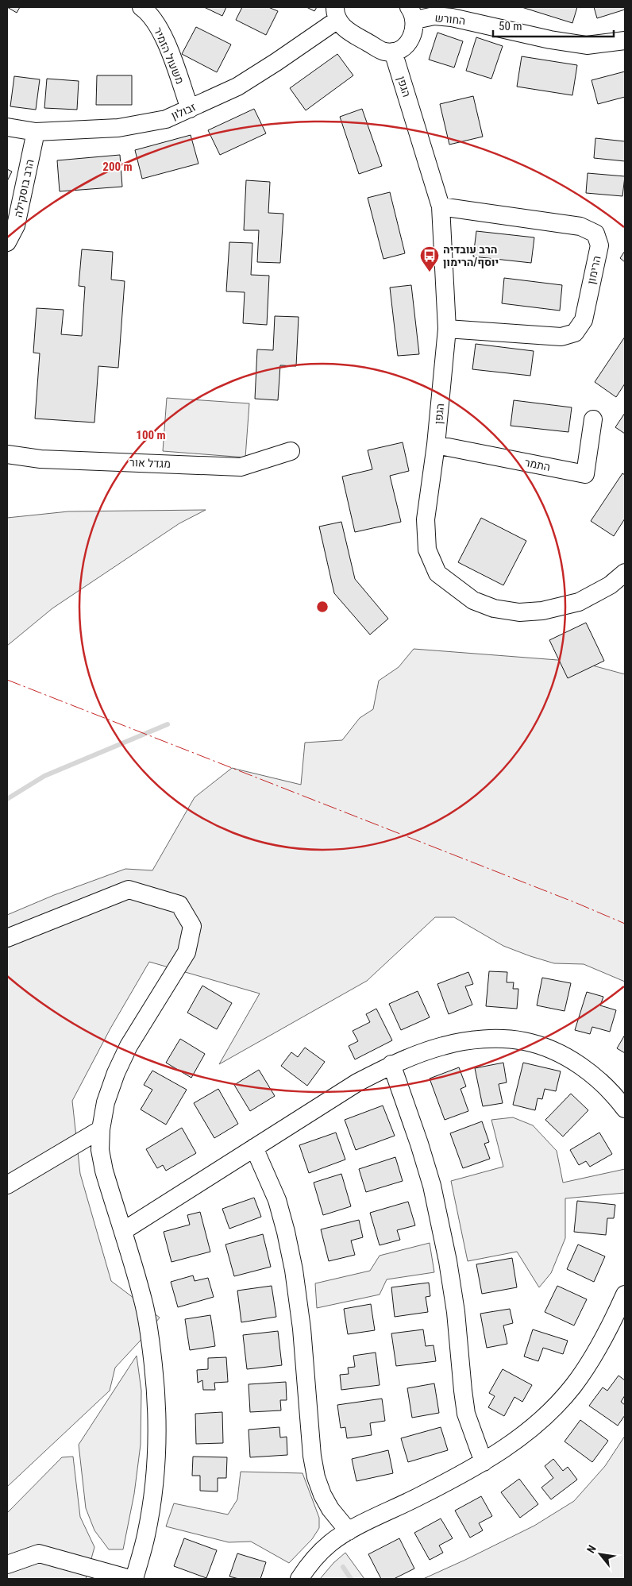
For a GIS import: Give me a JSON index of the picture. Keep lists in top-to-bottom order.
{
  "streets": {
    "street": [
      "החורש",
      "משעול הזמיר",
      "הגפן",
      "זבולון",
      "הרב בוסקילה",
      "הרימון",
      "מגדל אור",
      "התמר"
    ]
  },
  "crossings": [
    ["משעול הזמיר", "זבולון"],
    ["הגפן", "הרימון"],
    ["הגפן", "התמר"],
    ["זבולון", "הרב בוסקילה"]
  ],
  "places": {
    "bus stop": ["הרב עובדיה יוסף/הרימון"]
  },
  "scale_bar": "50 m",
  "north": "top left",
  "rings": ["200 m", "100 m"]
}
